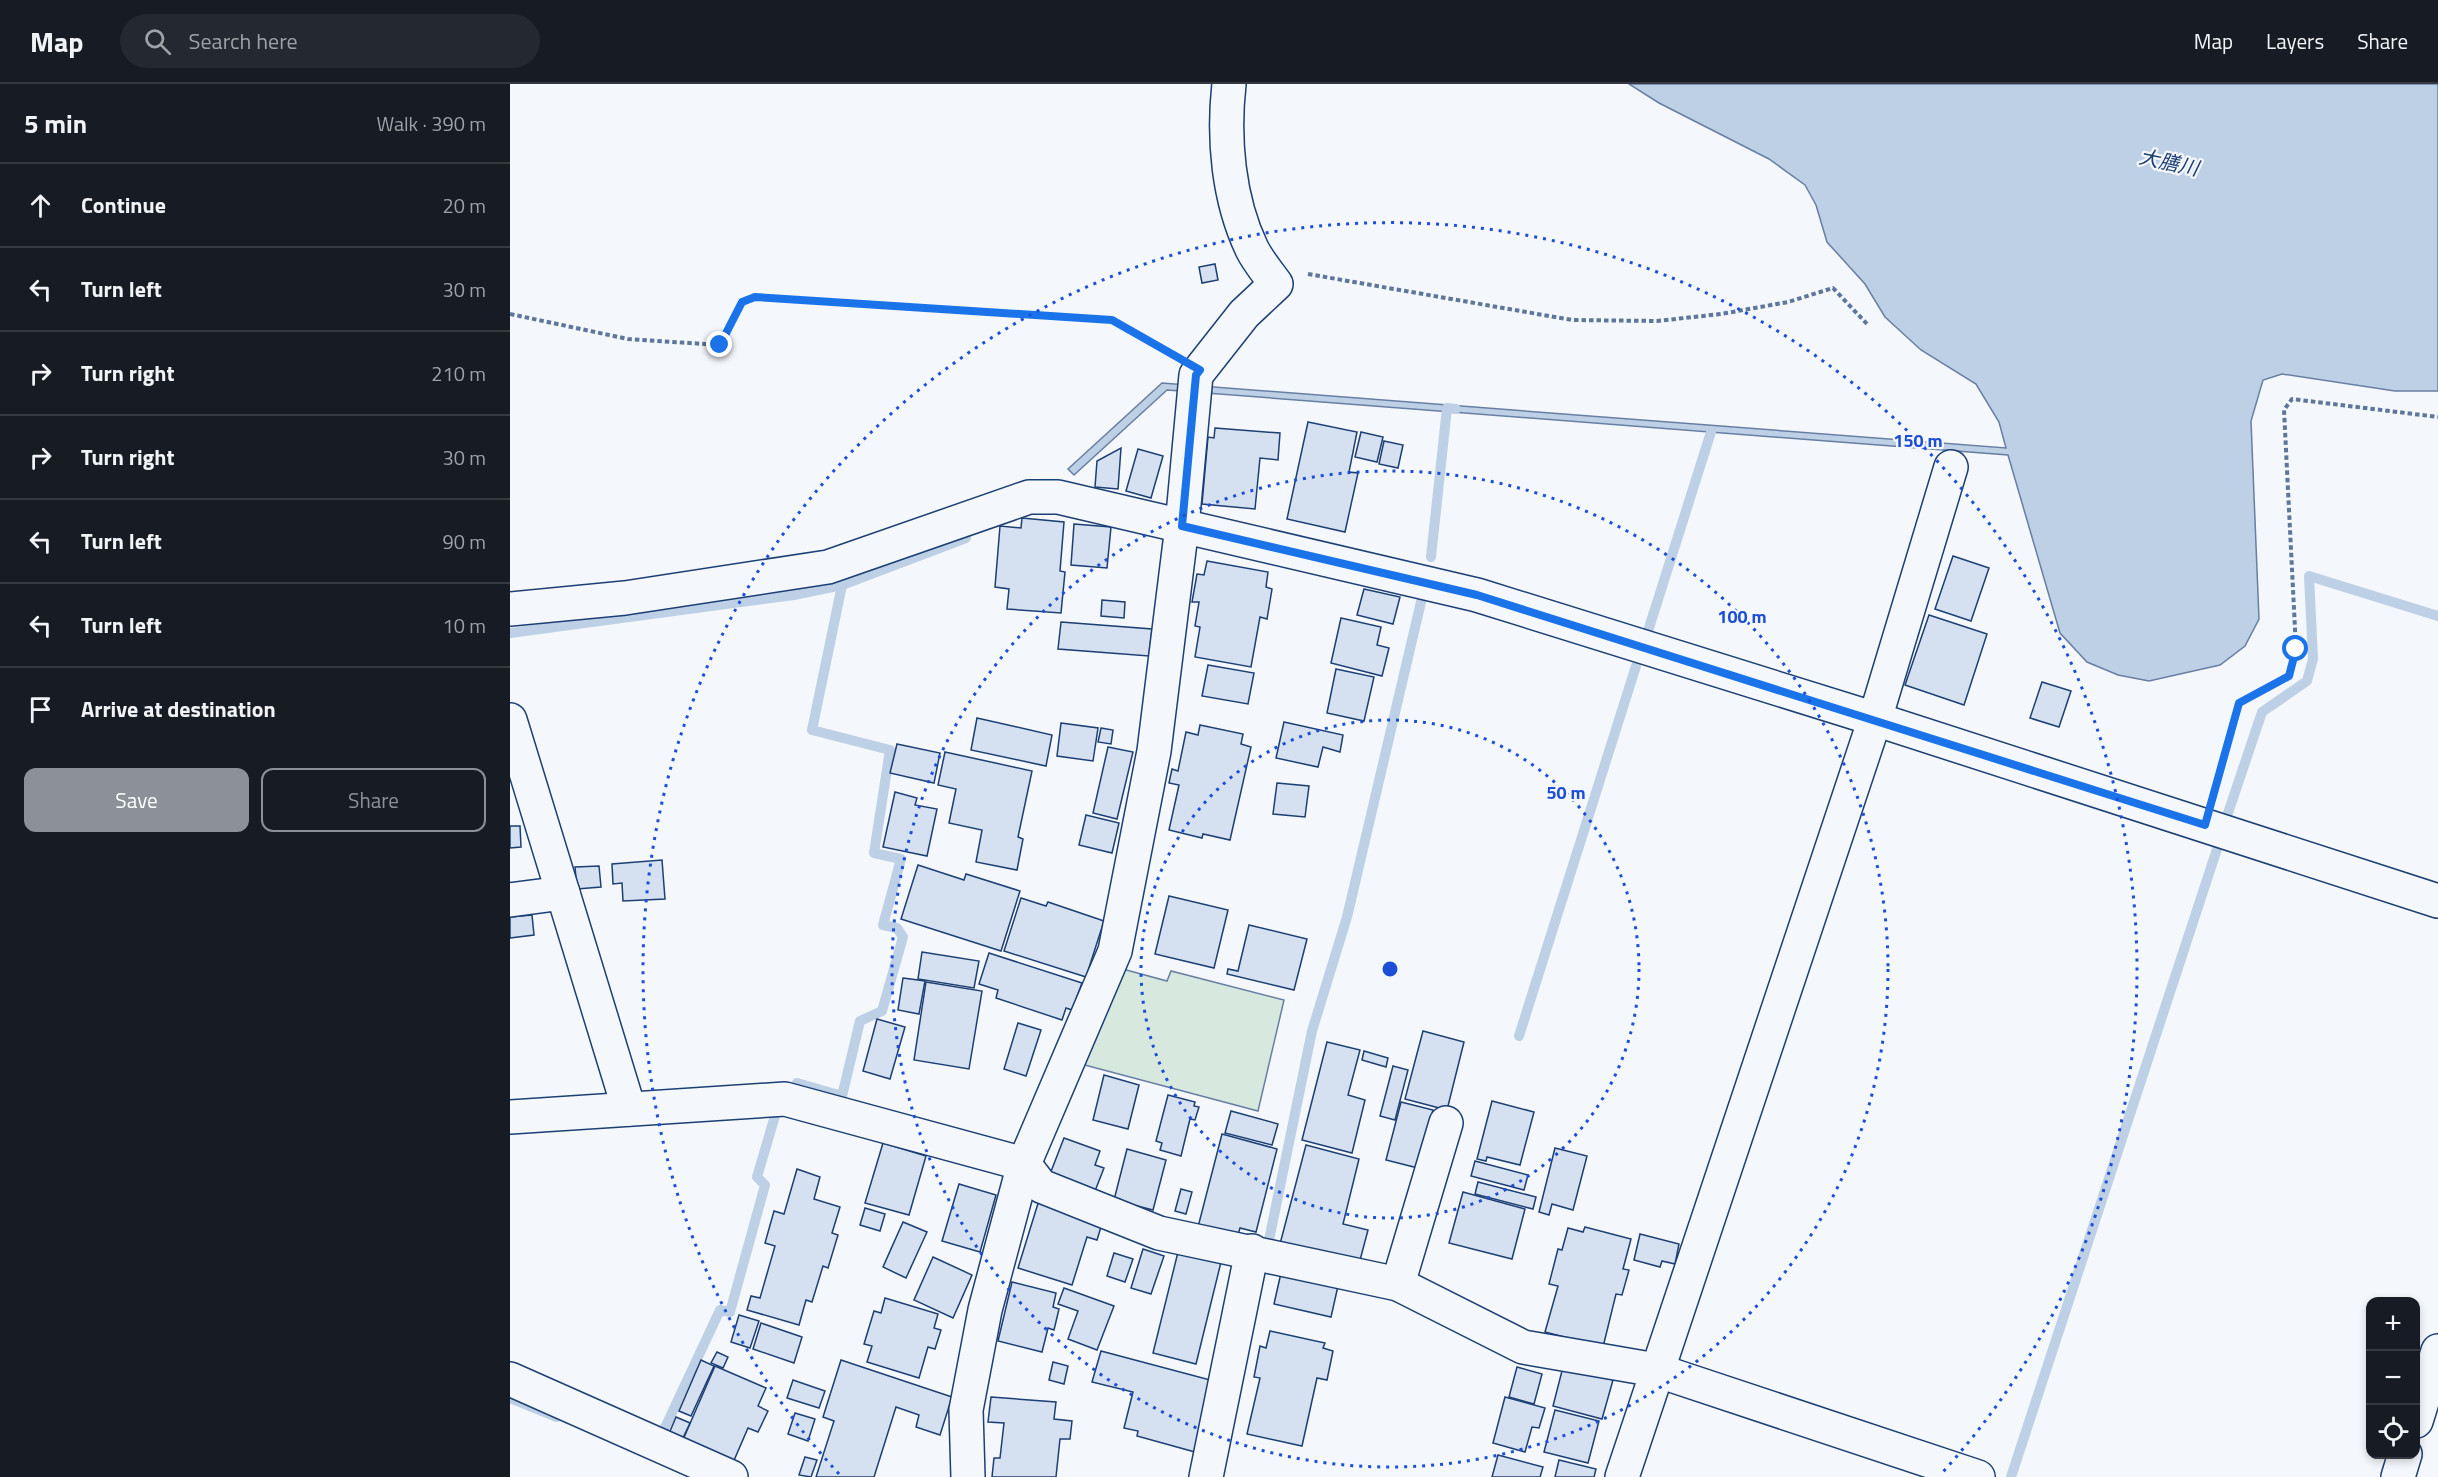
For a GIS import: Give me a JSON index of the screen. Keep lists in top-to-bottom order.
{
  "water": ["大膳川"],
  "page": {
    "header": "Map",
    "search": "Search here",
    "nav": ["Map", "Layers", "Share"],
    "heading": ["5 min", "Walk · 390 m"],
    "list": [
      ["Continue", "20 m"],
      ["Turn left", "30 m"],
      ["Turn right", "210 m"],
      ["Turn right", "30 m"],
      ["Turn left", "90 m"],
      ["Turn left", "10 m"],
      "Arrive at destination"
    ],
    "buttons": ["Save", "Share"],
    "map_buttons": ["+", "−"]
  },
  "rings": ["150 m", "100 m", "50 m"]
}
